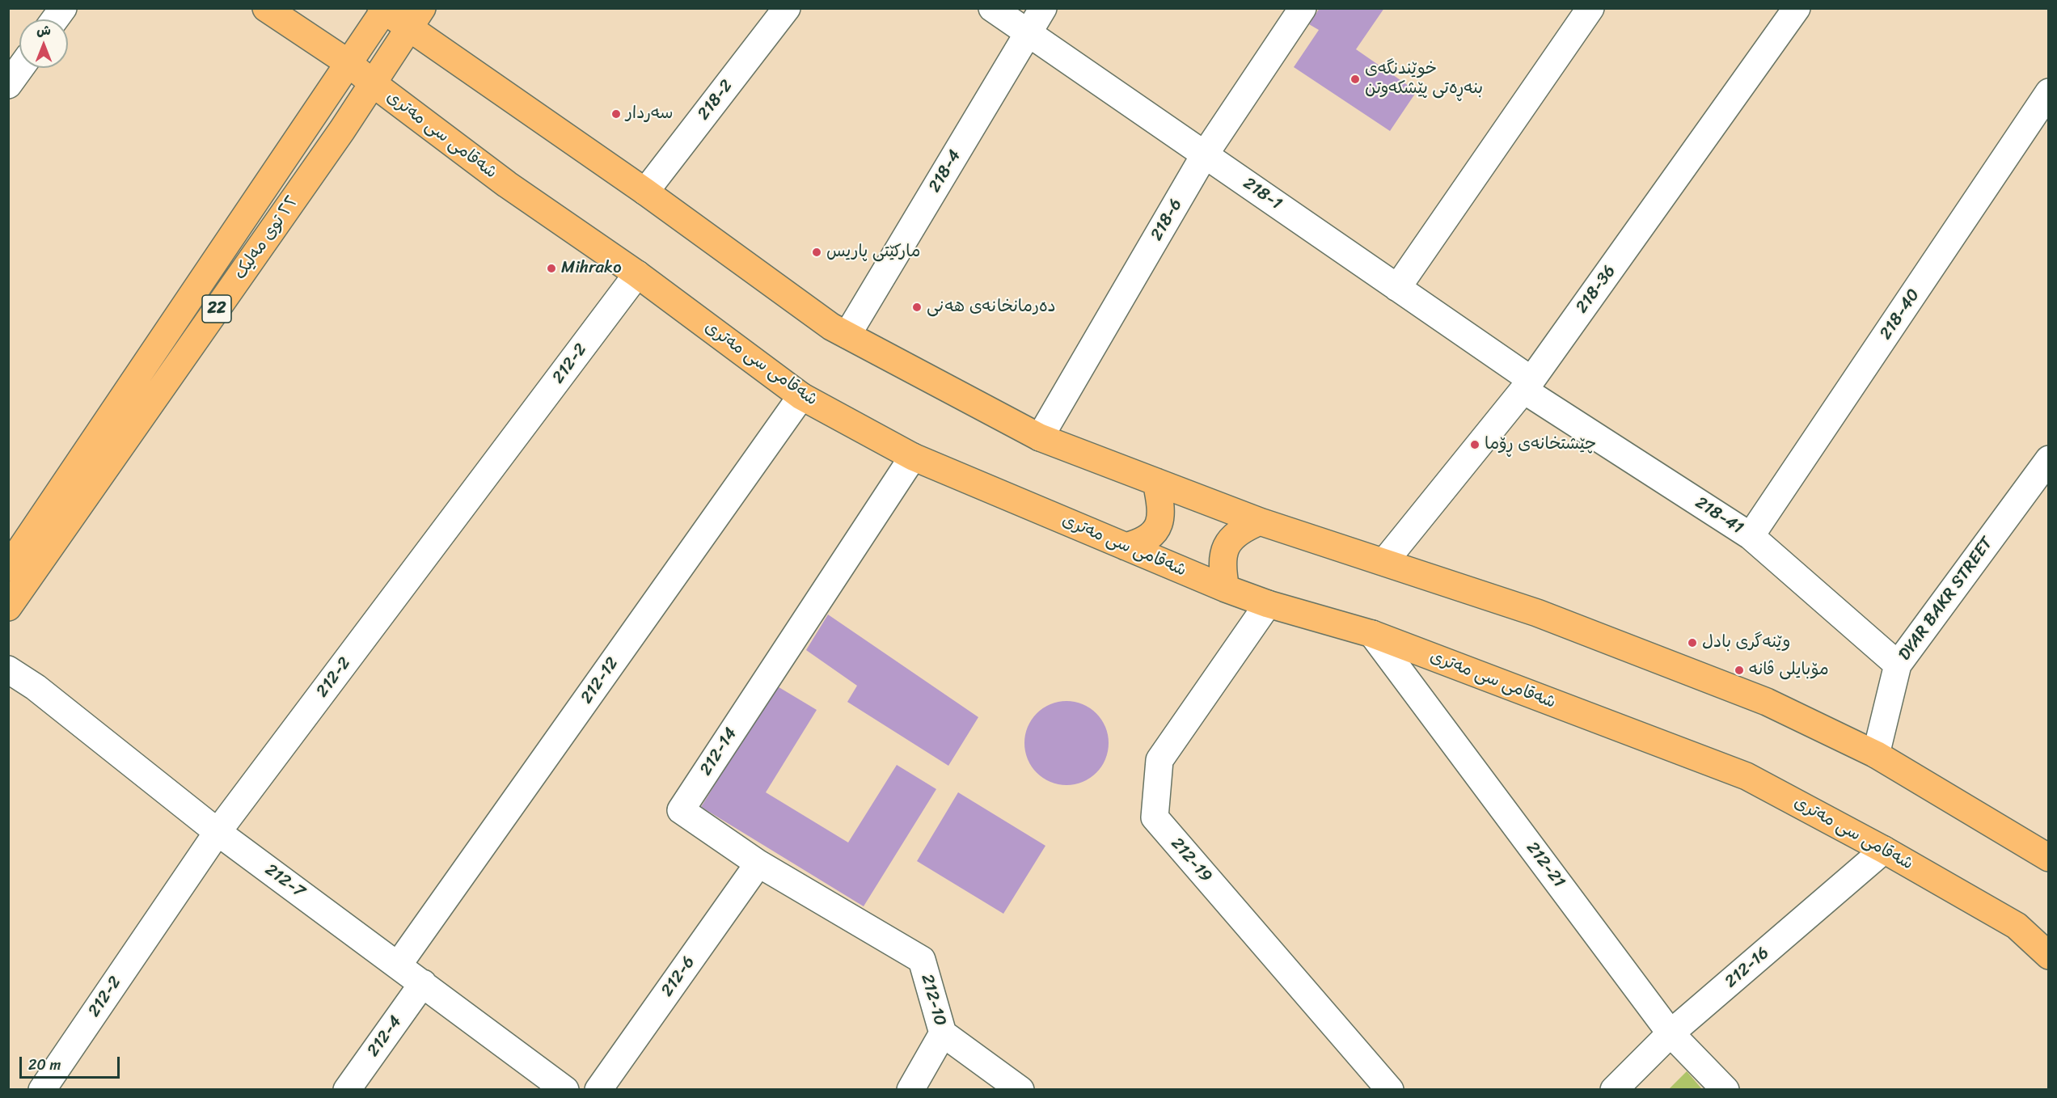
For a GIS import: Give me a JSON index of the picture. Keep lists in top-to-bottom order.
{
  "streets": {
    "main road": ["شەقامی سی مەتری", "٢٢ توی مەلیک", "22"],
    "street": [
      "218-2",
      "218-4",
      "218-1",
      "218-6",
      "218-36",
      "218-40",
      "212-2",
      "218-41",
      "DYAR BAKR STREET",
      "212-12",
      "212-14",
      "212-19",
      "212-21",
      "212-7",
      "212-16",
      "212-6",
      "212-10",
      "212-4"
    ]
  },
  "crossings": [
    ["شەقامی سی مەتری", "٢٢ توی مەلیک"],
    ["شەقامی سی مەتری", "212-2"],
    ["شەقامی سی مەتری", "212-12"],
    ["شەقامی سی مەتری", "212-14"],
    ["شەقامی سی مەتری", "212-19"],
    ["شەقامی سی مەتری", "212-21"],
    ["شەقامی سی مەتری", "212-16"],
    ["218-4", "218-1"],
    ["218-1", "218-6"],
    ["218-1", "218-36"],
    ["218-1", "218-41"],
    ["218-36", "218-41"],
    ["218-40", "218-41"],
    ["212-2", "212-7"],
    ["218-41", "DYAR BAKR STREET"],
    ["212-12", "212-7"],
    ["212-14", "212-6"],
    ["212-14", "212-10"],
    ["212-21", "212-16"],
    ["212-7", "212-4"]
  ],
  "places": [
    "خوێندنگەی بنەڕەتی پێشکەوتن",
    "سەردار",
    "مارکێتی پاریس",
    "Mihrako",
    "دەرمانخانەی هەنی",
    "چێشتخانەی ڕۆما",
    "وێنەگری بادل",
    "مۆبایلی ڤانە"
  ],
  "scale_bar": "20 m",
  "north": "top"
}
